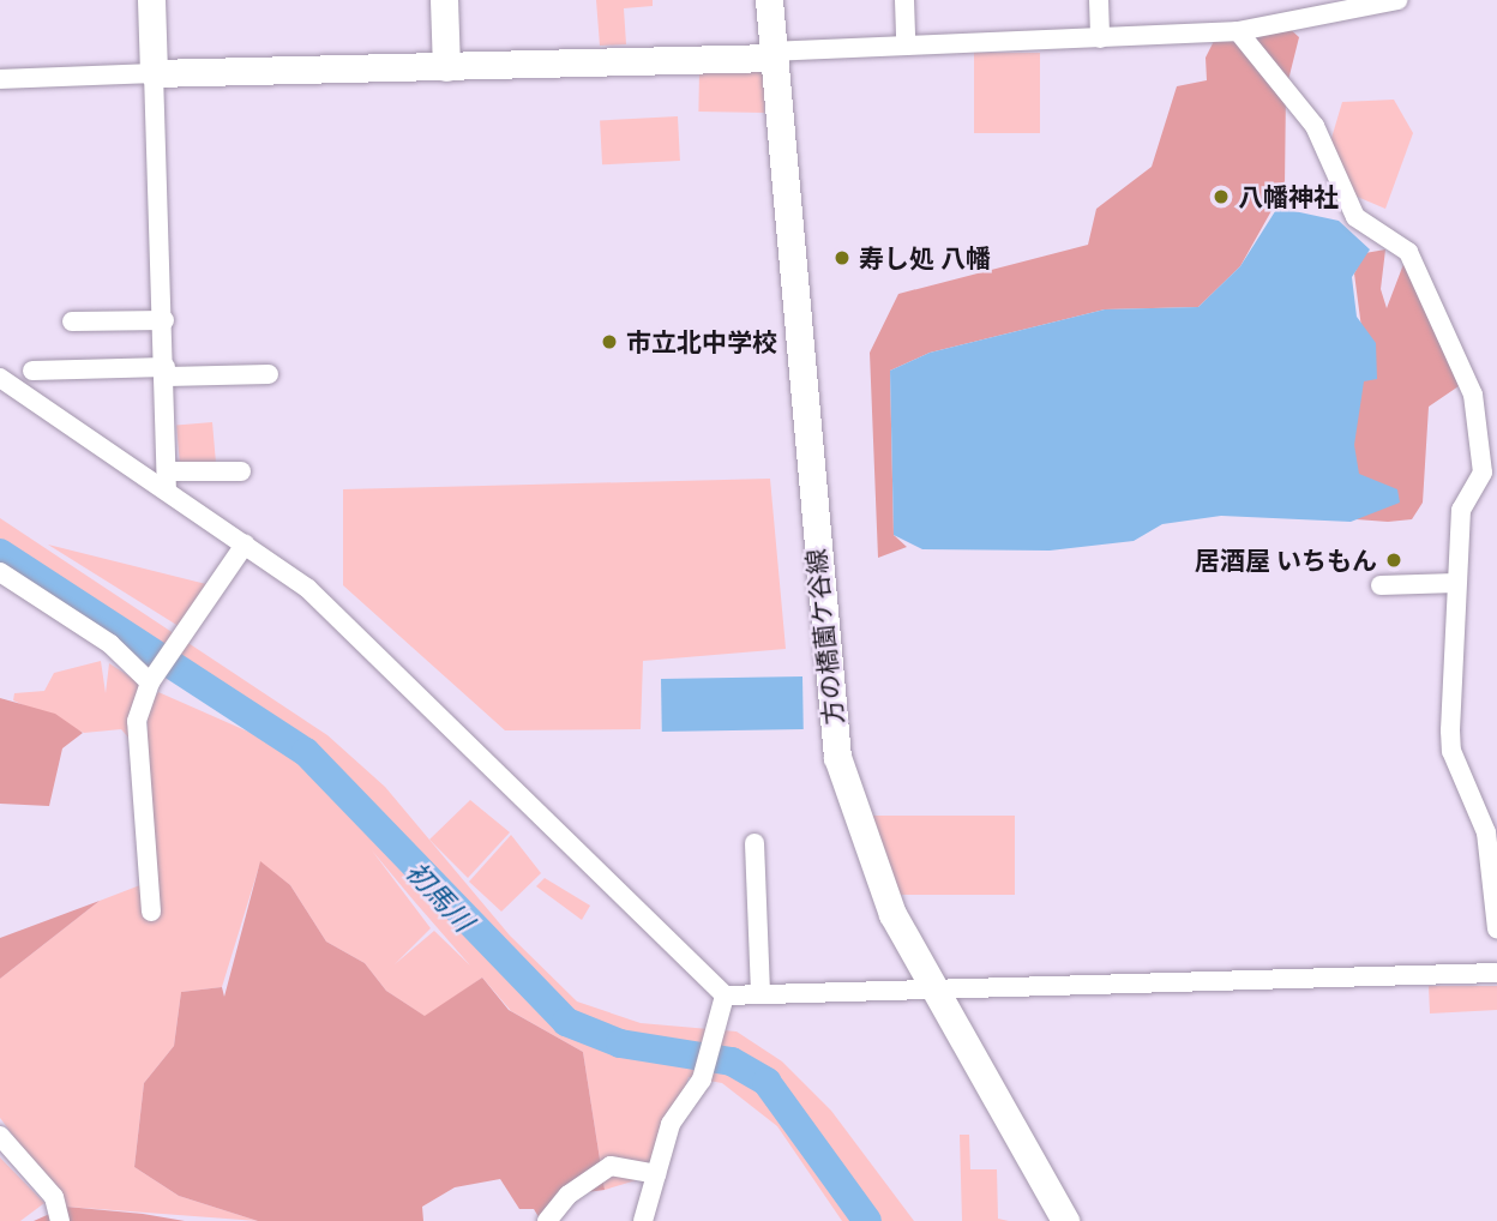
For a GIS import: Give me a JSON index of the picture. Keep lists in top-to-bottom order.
{
  "streets": {
    "main road": ["方の橋薗ケ谷線"]
  },
  "water": ["初馬川"],
  "places": [
    "八幡神社",
    "寿し処 八幡",
    "市立北中学校",
    "居酒屋 いちもん"
  ]
}
